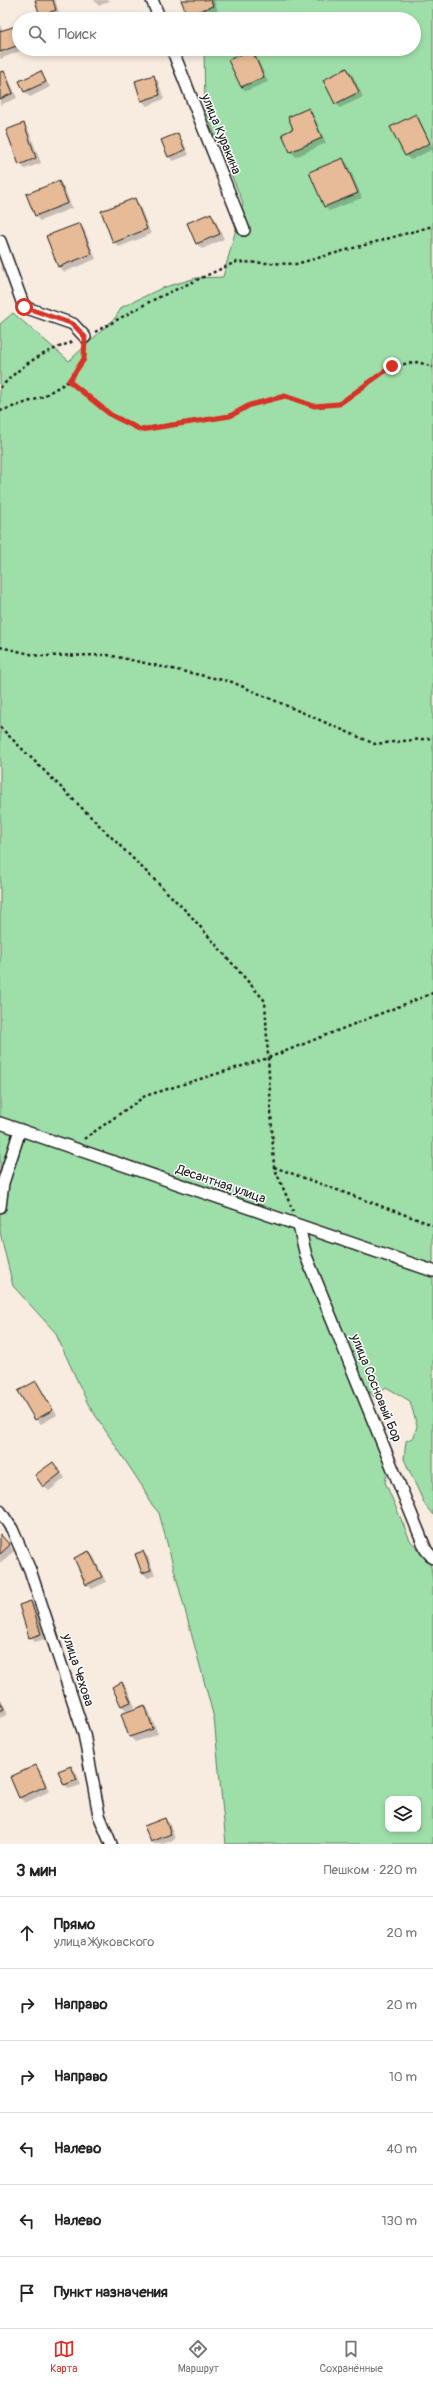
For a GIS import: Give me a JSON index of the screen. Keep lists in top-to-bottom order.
{
  "streets": {
    "street": [
      "улица Куракина",
      "Десантная улица",
      "улица Сосновый Бор",
      "улица Чехова"
    ]
  },
  "crossings": [
    ["Десантная улица", "улица Сосновый Бор"]
  ],
  "page": {
    "search": "Поиск",
    "heading": ["3 мин", "Пешком · 220 m"],
    "list": [
      ["Прямо", "улица Жуковского", "20 m"],
      ["Направо", "20 m"],
      ["Направо", "10 m"],
      ["Налево", "40 m"],
      ["Налево", "130 m"],
      "Пункт назначения"
    ],
    "nav": ["Карта", "Маршрут", "Сохранённые"]
  }
}
